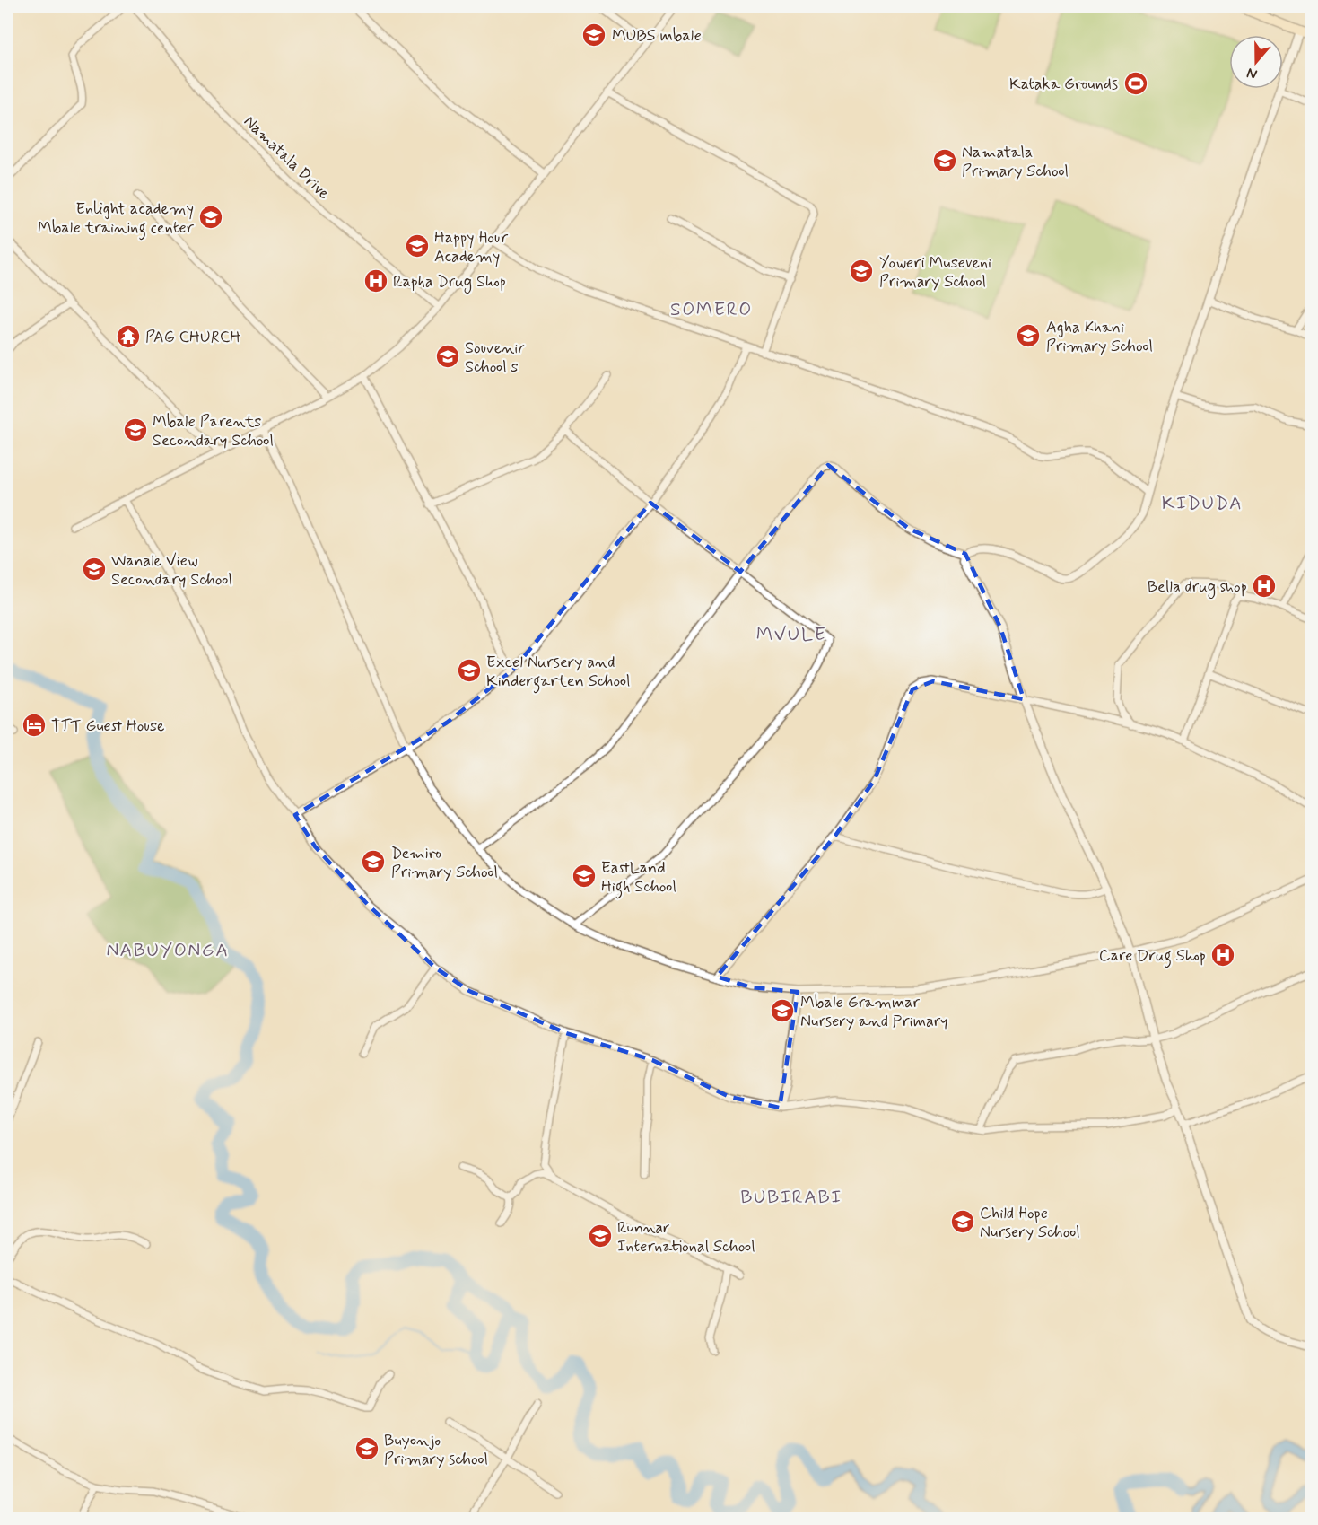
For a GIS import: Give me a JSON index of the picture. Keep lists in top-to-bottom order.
{
  "streets": {
    "street": ["Namatala Drive"]
  },
  "districts": [
    "SOMERO",
    "KIDUDA",
    "MVULE",
    "NABUYONGA",
    "BUBIRABI"
  ],
  "places": {
    "school or university": [
      "MUBS mbale",
      "Namatala Primary School",
      "Enlight academy Mbale training center",
      "Happy Hour Academy",
      "Yoweri Museveni Primary School",
      "Agha Khani Primary School",
      "Souvenir School s",
      "Mbale Parents Secondary School",
      "Wanale View Secondary School",
      "Excel Nursery and Kindergarten School",
      "Demiro Primary School",
      "EastLand High School",
      "Mbale Grammar Nursery and Primary",
      "Child Hope Nursery School",
      "Runnar International School",
      "Buyonjo Primary school"
    ],
    "sports": ["Kataka Grounds"],
    "hospital": ["Rapha Drug Shop", "Bella drug shop", "Care Drug Shop"],
    "temple": ["PAG CHURCH"],
    "hotel": ["TTT Guest House"]
  },
  "north": "bottom"
}
